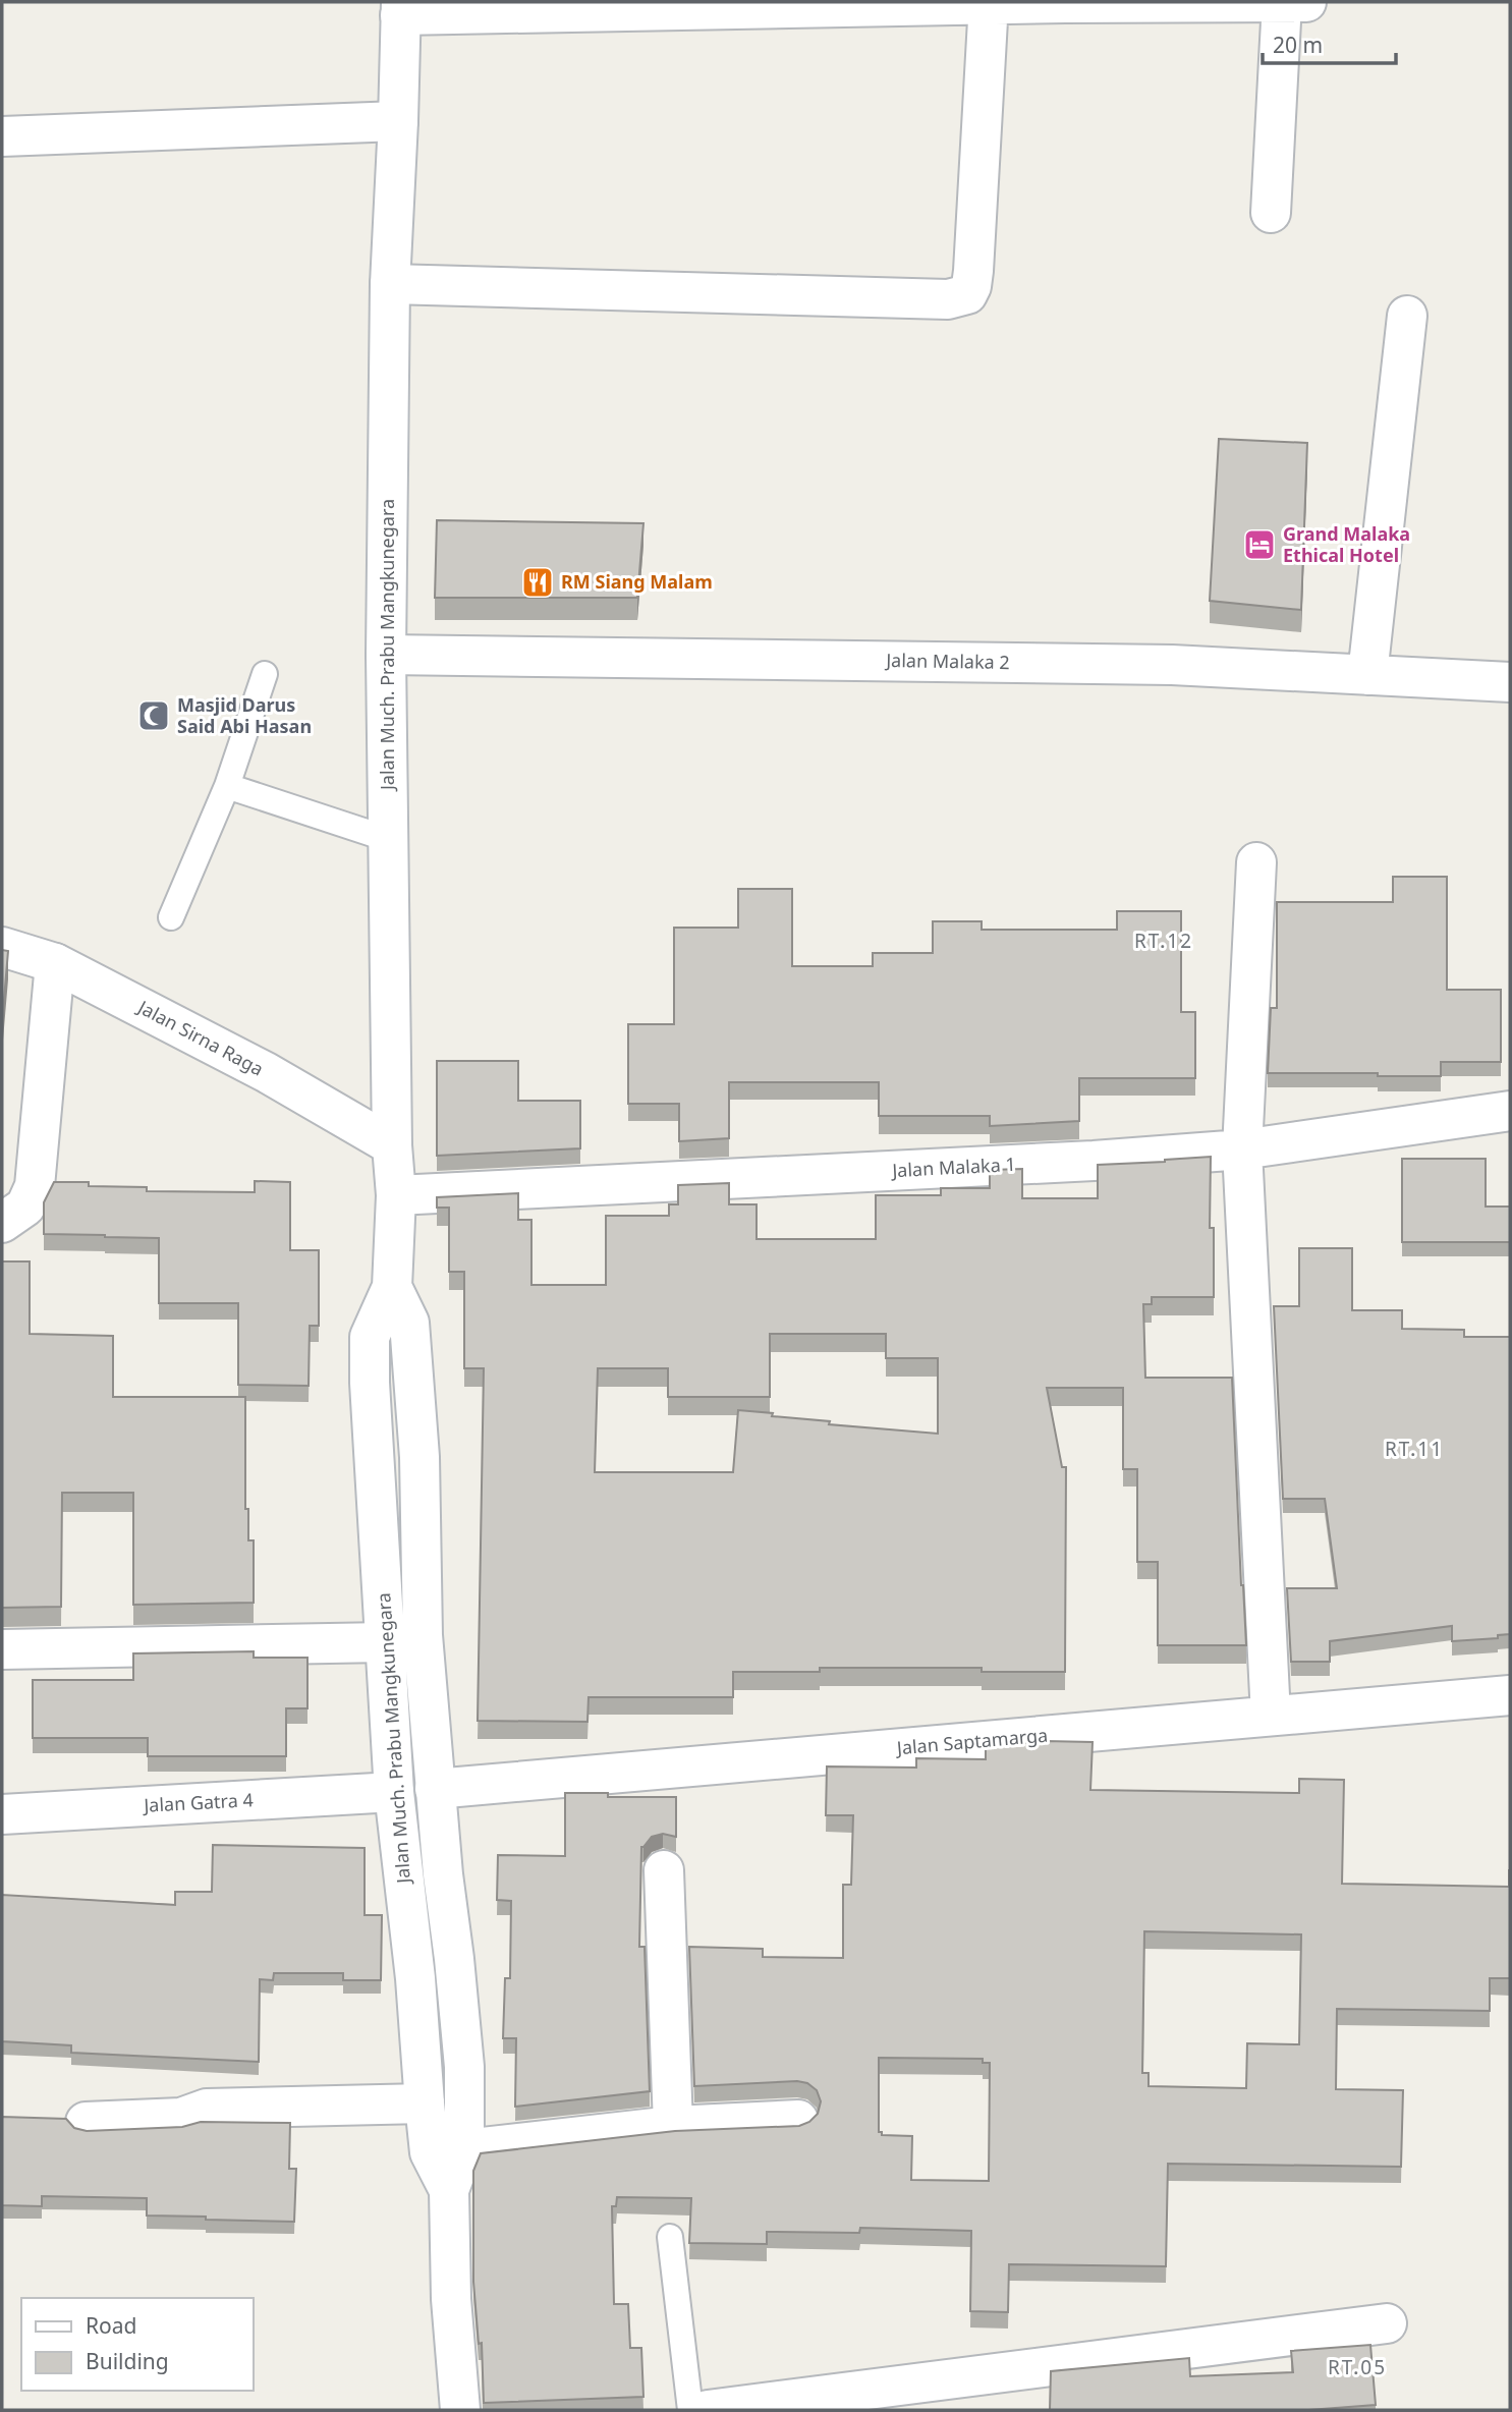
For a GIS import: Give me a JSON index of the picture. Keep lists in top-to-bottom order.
{
  "streets": {
    "street": [
      "Jalan Much. Prabu Mangkunegara",
      "Jalan Malaka 2",
      "Jalan Sirna Raga",
      "Jalan Malaka 1",
      "Jalan Saptamarga",
      "Jalan Gatra 4"
    ]
  },
  "crossings": [
    ["Jalan Much. Prabu Mangkunegara", "Jalan Malaka 2"],
    ["Jalan Much. Prabu Mangkunegara", "Jalan Sirna Raga"],
    ["Jalan Much. Prabu Mangkunegara", "Jalan Malaka 1"],
    ["Jalan Much. Prabu Mangkunegara", "Jalan Saptamarga"],
    ["Jalan Much. Prabu Mangkunegara", "Jalan Gatra 4"]
  ],
  "districts": ["RT.12", "RT.11", "RT.05"],
  "places": {
    "hotel": ["Grand Malaka Ethical Hotel"],
    "restaurant": ["RM Siang Malam"],
    "mosque": ["Masjid Darus Said Abi Hasan"]
  },
  "legend": ["Road", "Building"],
  "scale_bar": "20 m"
}
